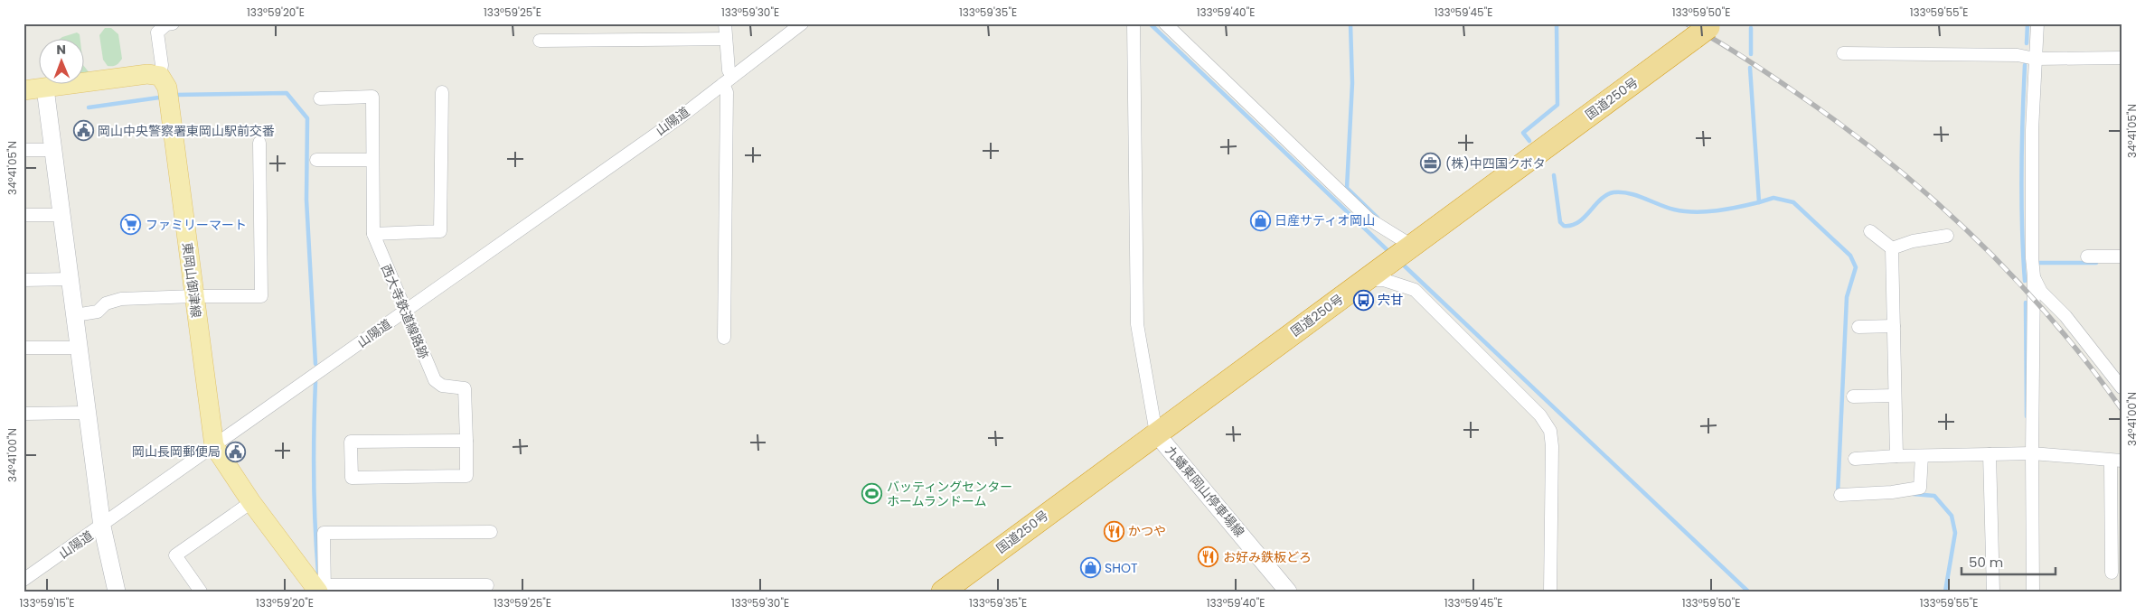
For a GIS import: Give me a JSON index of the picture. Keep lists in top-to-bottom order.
{
  "streets": {
    "highway": ["国道250号"],
    "main road": ["東岡山御津線"],
    "street": ["山陽道", "西大寺鉄道線路跡", "九蟠東岡山停車場線"]
  },
  "crossings": [
    ["国道250号", "九蟠東岡山停車場線"],
    ["山陽道", "東岡山御津線"],
    ["山陽道", "西大寺鉄道線路跡"]
  ],
  "places": {
    "public building": ["岡山中央警察署東岡山駅前交番", "岡山長岡郵便局"],
    "office": ["(株)中四国クボタ"],
    "shop": ["日産サティオ岡山", "SHOT"],
    "supermarket": ["ファミリーマート"],
    "bus stop": ["宍甘"],
    "sports": ["バッティングセンター ホームランドーム"],
    "restaurant": ["かつや", "お好み鉄板どろ"]
  },
  "scale_bar": "50 m",
  "north": "top",
  "coordinates": [
    "133°59'20\"E",
    "133°59'25\"E",
    "133°59'30\"E",
    "133°59'35\"E",
    "133°59'40\"E",
    "133°59'45\"E",
    "133°59'50\"E",
    "133°59'55\"E",
    "34°41'05\"N",
    "34°41'00\"N",
    "133°59'15\"E"
  ]
}
